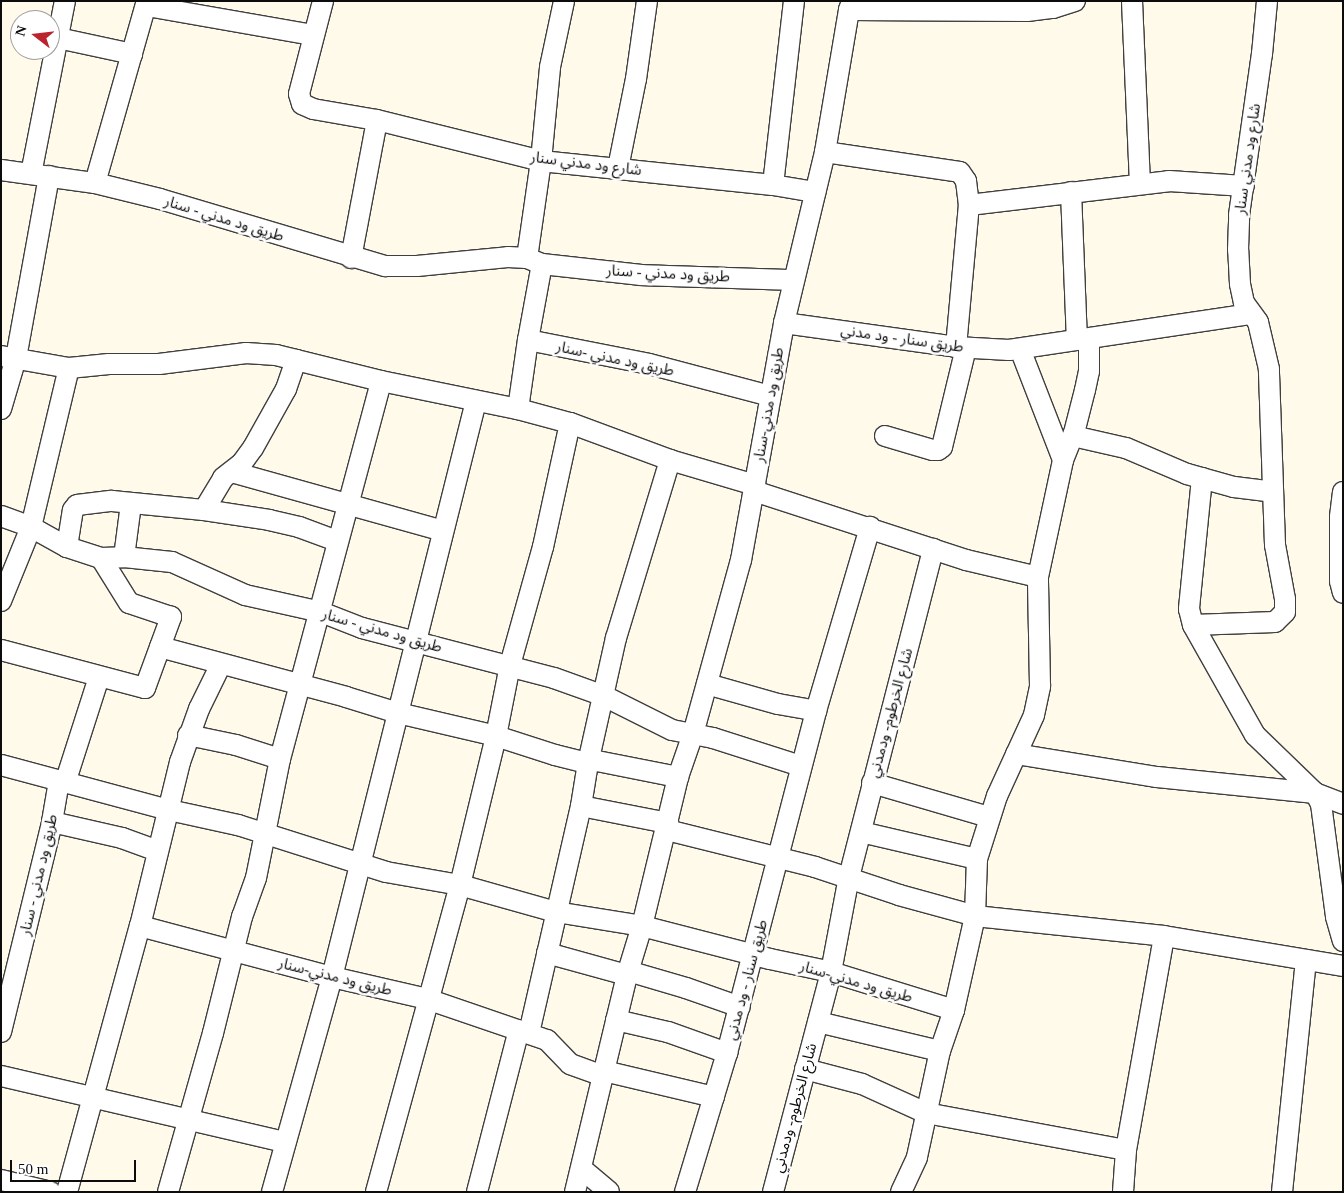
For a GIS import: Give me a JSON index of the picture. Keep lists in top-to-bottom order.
{
  "streets": {
    "street": [
      "شارع ود مدني سنار",
      "طريق ود مدني - سنار",
      "طريق سنار - ود مدني",
      "طريق ود مدني -سنار",
      "طريق ود مدني-سنار",
      "شارع الخرطوم- ودمدني"
    ]
  },
  "crossings": [
    ["شارع ود مدني سنار", "طريق سنار - ود مدني"],
    ["شارع ود مدني سنار", "طريق ود مدني-سنار"],
    ["طريق ود مدني - سنار", "طريق ود مدني-سنار"],
    ["طريق سنار - ود مدني", "طريق ود مدني-سنار"],
    ["طريق ود مدني -سنار", "طريق ود مدني-سنار"],
    ["طريق ود مدني-سنار", "شارع الخرطوم- ودمدني"]
  ],
  "scale_bar": "50 m",
  "north": "left"
}
